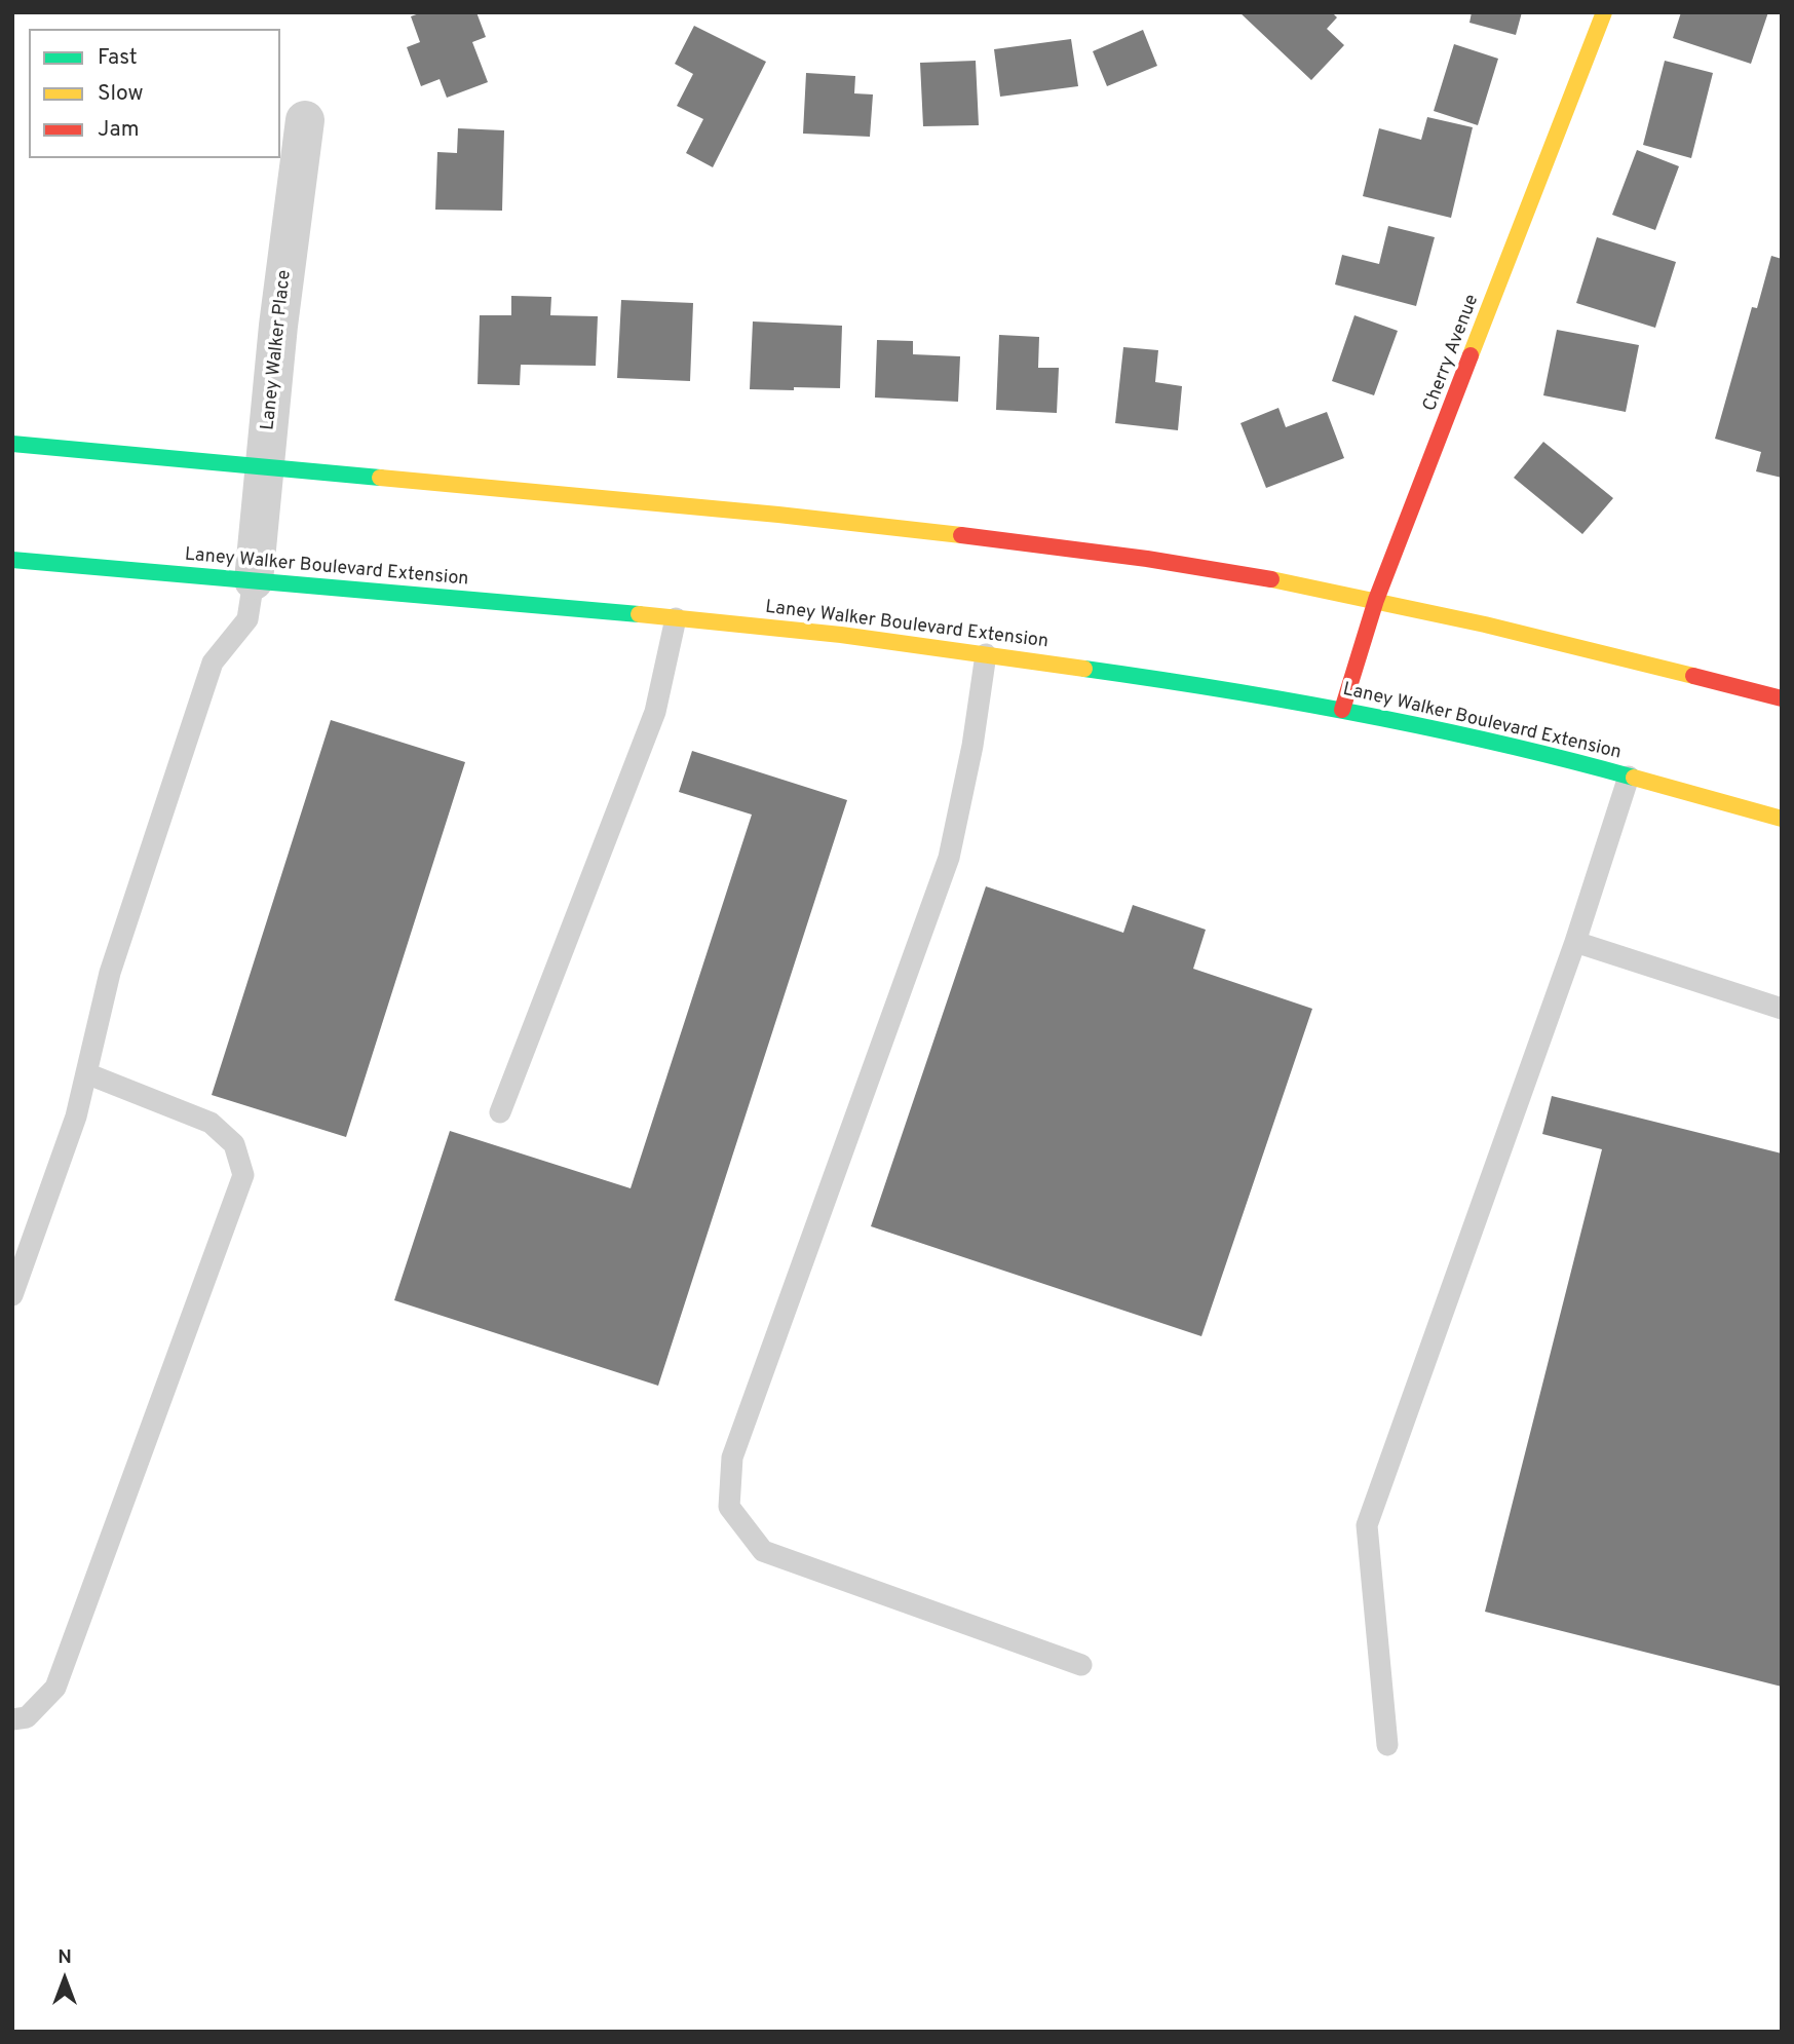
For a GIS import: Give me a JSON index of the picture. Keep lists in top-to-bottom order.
{
  "streets": {
    "main road": ["Cherry Avenue", "Laney Walker Boulevard Extension"],
    "street": ["Laney Walker Place"]
  },
  "crossings": [
    ["Laney Walker Place", "Laney Walker Boulevard Extension"],
    ["Cherry Avenue", "Laney Walker Boulevard Extension"]
  ],
  "legend": ["Fast", "Slow", "Jam"],
  "north": "top"
}
